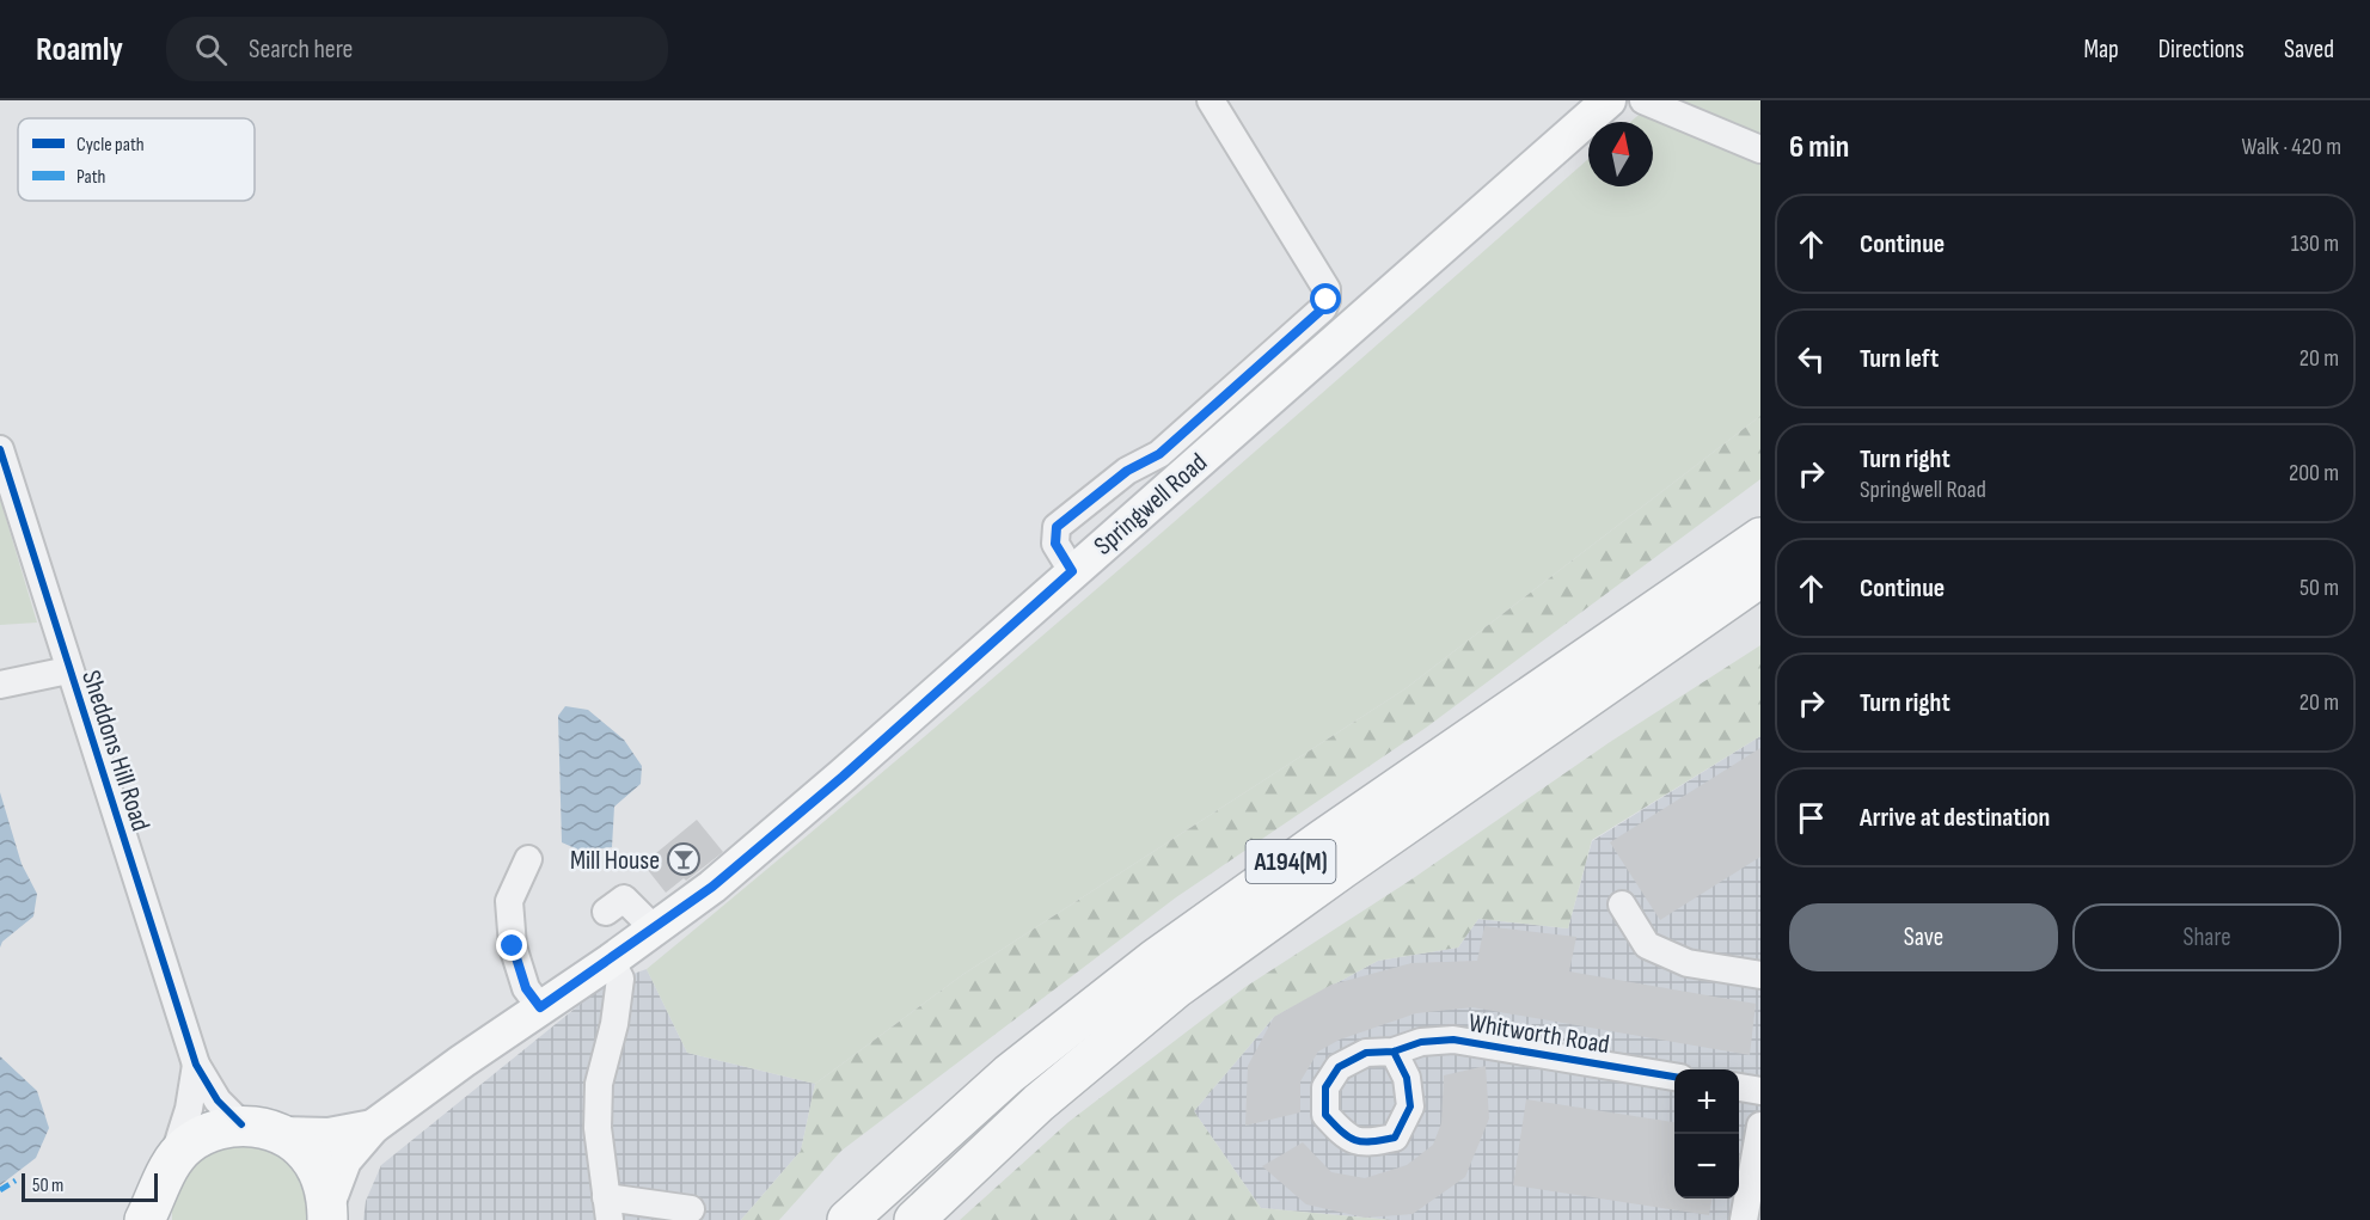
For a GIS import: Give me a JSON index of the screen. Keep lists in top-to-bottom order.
{
  "streets": {
    "highway": ["A194(M)"],
    "main road": ["Springwell Road"],
    "street": ["Sheddons Hill Road", "Whitworth Road"]
  },
  "places": {
    "bar": ["Mill House"]
  },
  "legend": ["Cycle path", "Path"],
  "scale_bar": "50 m",
  "north": "top",
  "page": {
    "header": "Roamly",
    "search": "Search here",
    "nav": ["Map", "Directions", "Saved"],
    "heading": ["6 min", "Walk · 420 m"],
    "list": [
      ["Continue", "130 m"],
      ["Turn left", "20 m"],
      ["Turn right", "Springwell Road", "200 m"],
      ["Continue", "50 m"],
      ["Turn right", "20 m"],
      "Arrive at destination"
    ],
    "buttons": ["Save", "Share"],
    "map_buttons": ["+", "−"],
    "scale": "50 m"
  }
}
